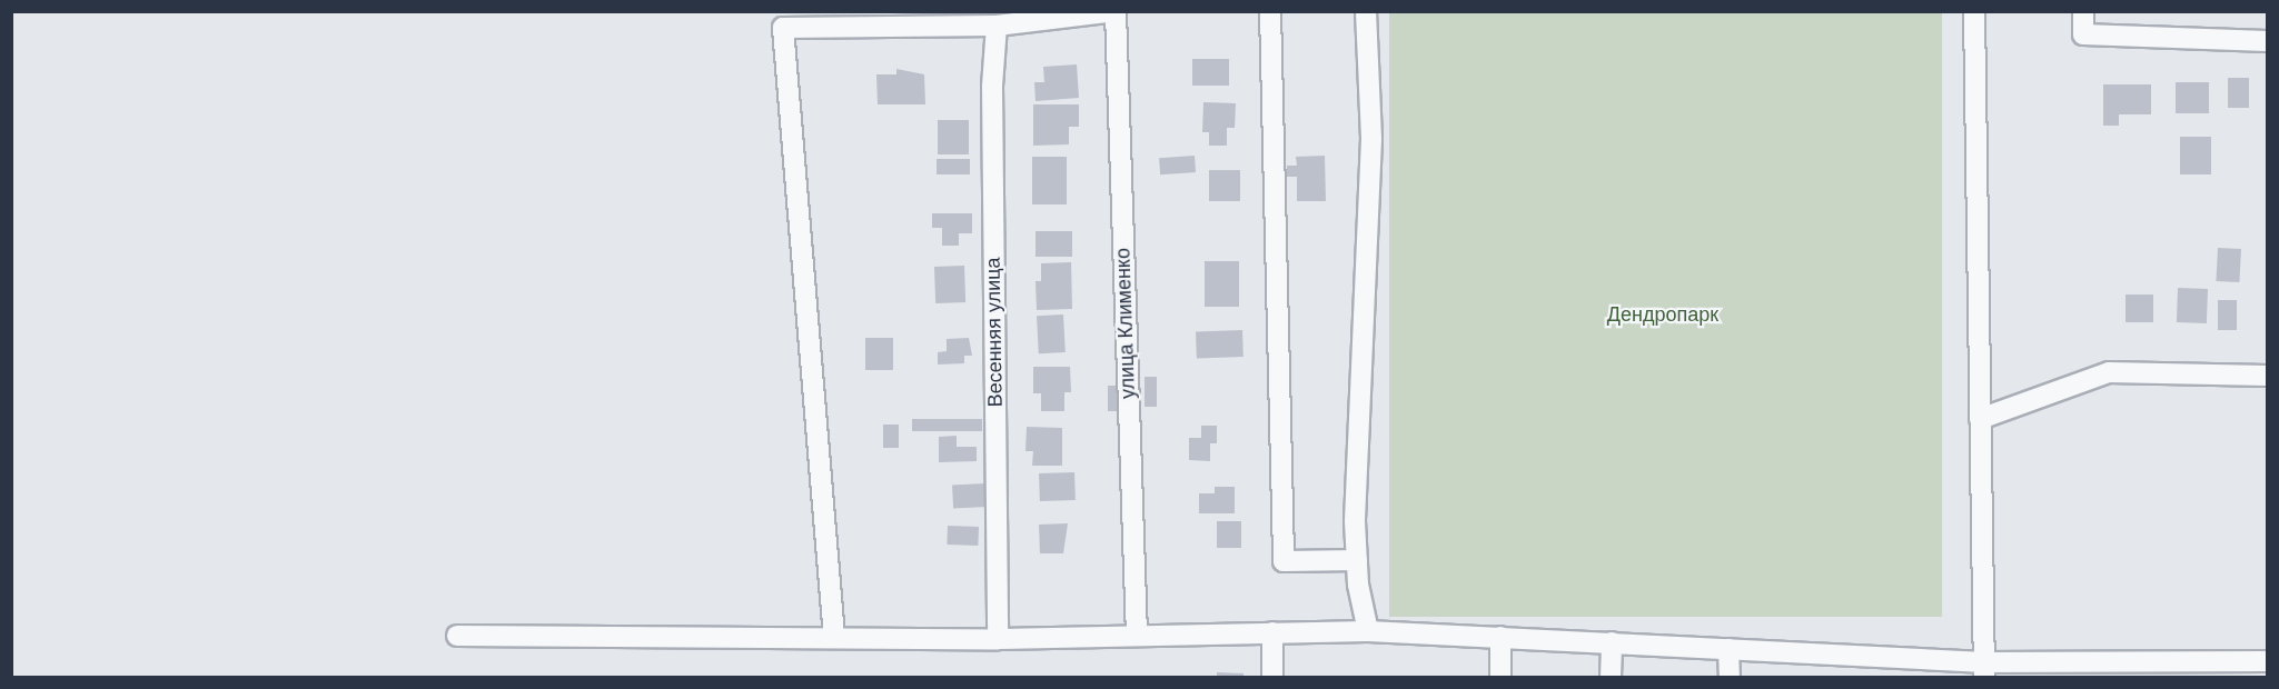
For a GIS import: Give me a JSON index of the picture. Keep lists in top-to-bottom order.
{
  "streets": {
    "street": ["улица Клименко", "Весенняя улица"]
  },
  "parks": ["Дендропарк"]
}
